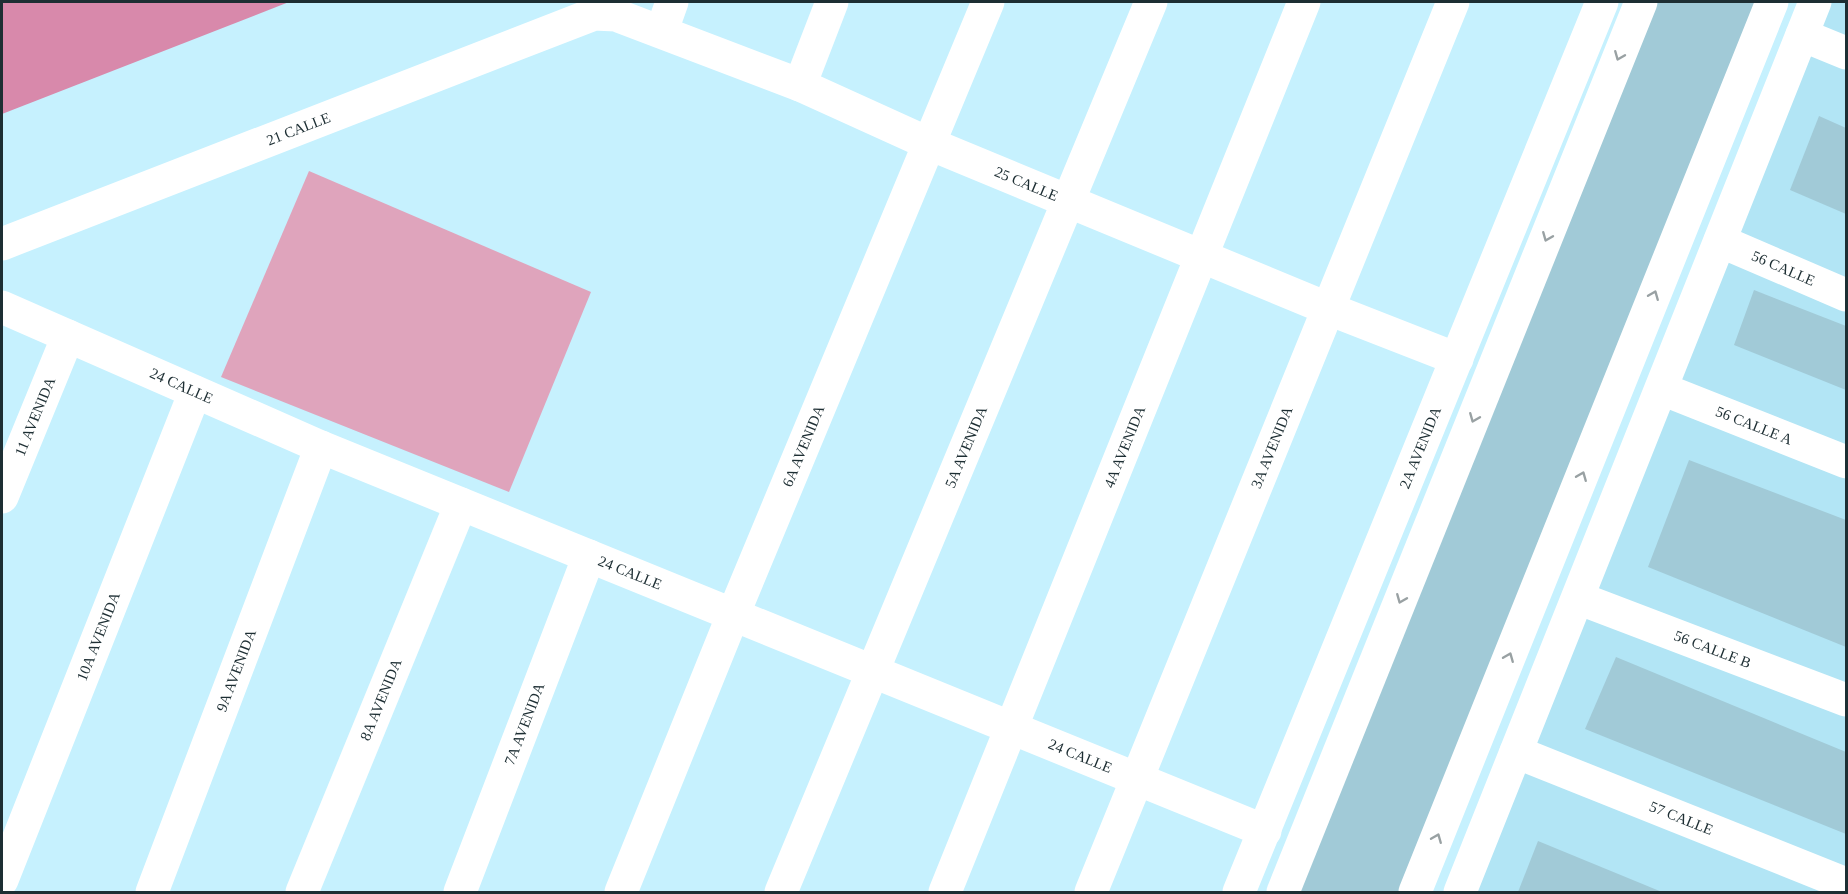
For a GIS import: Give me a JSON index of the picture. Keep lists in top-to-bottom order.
{
  "streets": {
    "street": [
      "21 CALLE",
      "25 CALLE",
      "56 CALLE",
      "24 CALLE",
      "11 AVENIDA",
      "56 CALLE A",
      "6A AVENIDA",
      "5A AVENIDA",
      "4A AVENIDA",
      "3A AVENIDA",
      "2A AVENIDA",
      "10A AVENIDA",
      "56 CALLE B",
      "9A AVENIDA",
      "8A AVENIDA",
      "7A AVENIDA",
      "57 CALLE"
    ]
  },
  "crossings": [
    ["21 CALLE", "25 CALLE"],
    ["25 CALLE", "6A AVENIDA"],
    ["25 CALLE", "5A AVENIDA"],
    ["25 CALLE", "4A AVENIDA"],
    ["25 CALLE", "3A AVENIDA"],
    ["25 CALLE", "2A AVENIDA"],
    ["24 CALLE", "11 AVENIDA"],
    ["24 CALLE", "6A AVENIDA"],
    ["24 CALLE", "5A AVENIDA"],
    ["24 CALLE", "4A AVENIDA"],
    ["24 CALLE", "3A AVENIDA"],
    ["24 CALLE", "2A AVENIDA"],
    ["24 CALLE", "10A AVENIDA"],
    ["24 CALLE", "9A AVENIDA"],
    ["24 CALLE", "8A AVENIDA"],
    ["24 CALLE", "7A AVENIDA"]
  ]
}
